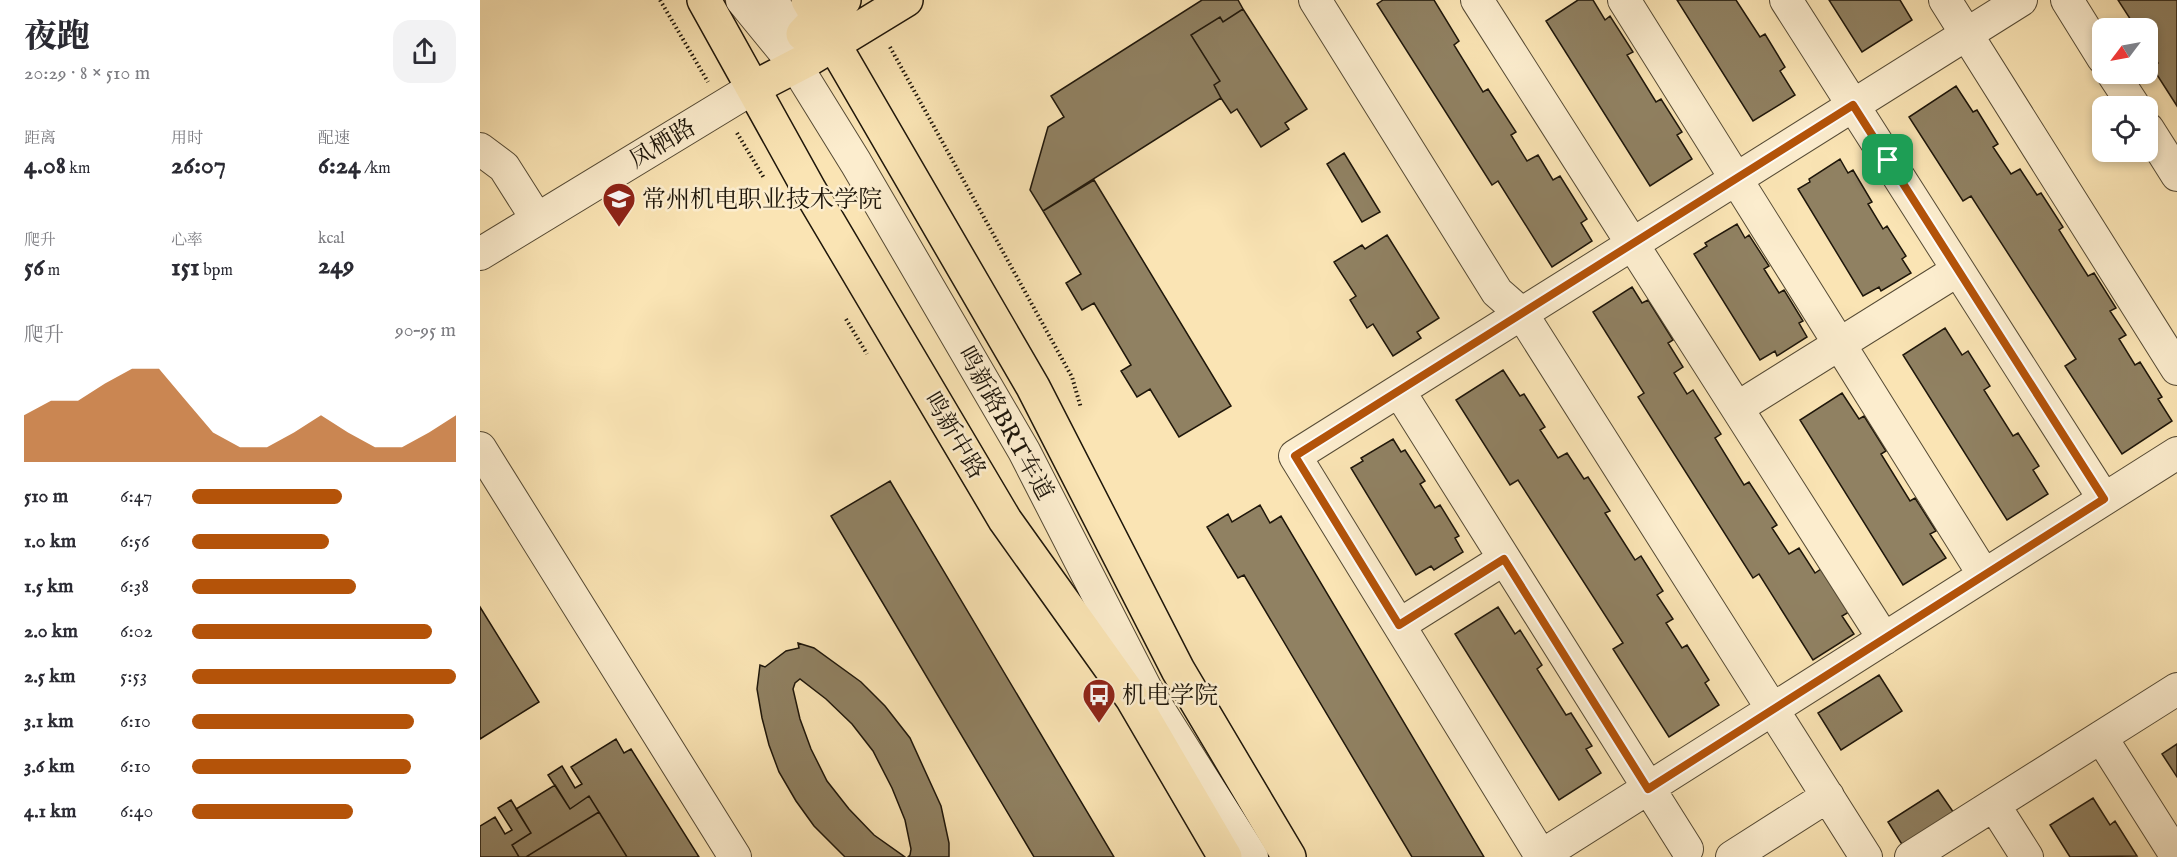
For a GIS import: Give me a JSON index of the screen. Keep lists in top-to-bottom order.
{
  "streets": {
    "main road": ["凤栖路", "鸣新中路"],
    "lane": ["鸣新路BRT车道"]
  },
  "crossings": [
    ["凤栖路", "鸣新路BRT车道"],
    ["凤栖路", "鸣新中路"]
  ],
  "places": {
    "school or university": ["常州机电职业技术学院"],
    "bus stop": ["机电学院"]
  },
  "north": "bottom left",
  "page": {
    "heading": ["夜跑", "20:29 · 8 × 510 m"],
    "stats": [
      ["距离", "4.08 km"],
      ["用时", "26:07"],
      ["配速", "6:24 /km"],
      ["爬升", "56 m"],
      ["心率", "151 bpm"],
      ["kcal", "249"]
    ],
    "chart": ["爬升", "90–95 m"],
    "list": [
      {
        "name": "510 m",
        "note": "6:47"
      },
      {
        "name": "1.0 km",
        "note": "6:56"
      },
      {
        "name": "1.5 km",
        "note": "6:38"
      },
      {
        "name": "2.0 km",
        "note": "6:02"
      },
      {
        "name": "2.5 km",
        "note": "5:53"
      },
      {
        "name": "3.1 km",
        "note": "6:10"
      },
      {
        "name": "3.6 km",
        "note": "6:10"
      },
      {
        "name": "4.1 km",
        "note": "6:40"
      }
    ]
  }
}
